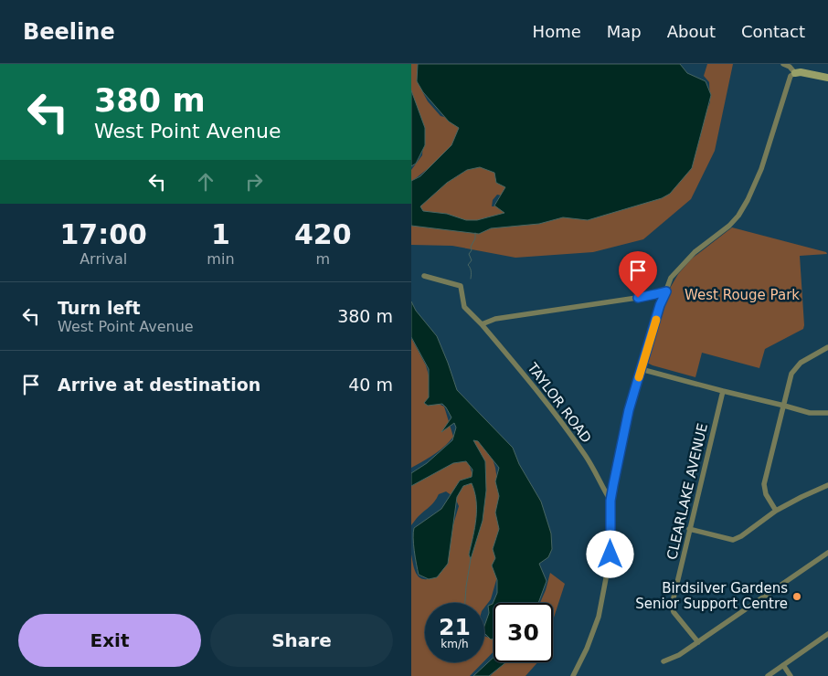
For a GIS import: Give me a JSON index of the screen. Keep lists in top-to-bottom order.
{
  "streets": {
    "street": ["TAYLOR ROAD", "CLEARLAKE AVENUE"]
  },
  "parks": ["West Rouge Park"],
  "places": ["Birdsilver Gardens Senior Support Centre"],
  "page": {
    "header": "Beeline",
    "nav": [
      "Home",
      "Map",
      "About",
      "Contact"
    ],
    "turn": ["380 m", "West Point Avenue"],
    "eta": [
      "17:00",
      "Arrival",
      "1",
      "min",
      "420",
      "m"
    ],
    "list": [
      {
        "name": "Turn left",
        "note": "West Point Avenue",
        "value": "380 m"
      },
      {
        "name": "Arrive at destination",
        "value": "40 m"
      }
    ],
    "speed": "21 km/h",
    "limit": "30",
    "buttons": ["Exit", "Share"]
  }
}
